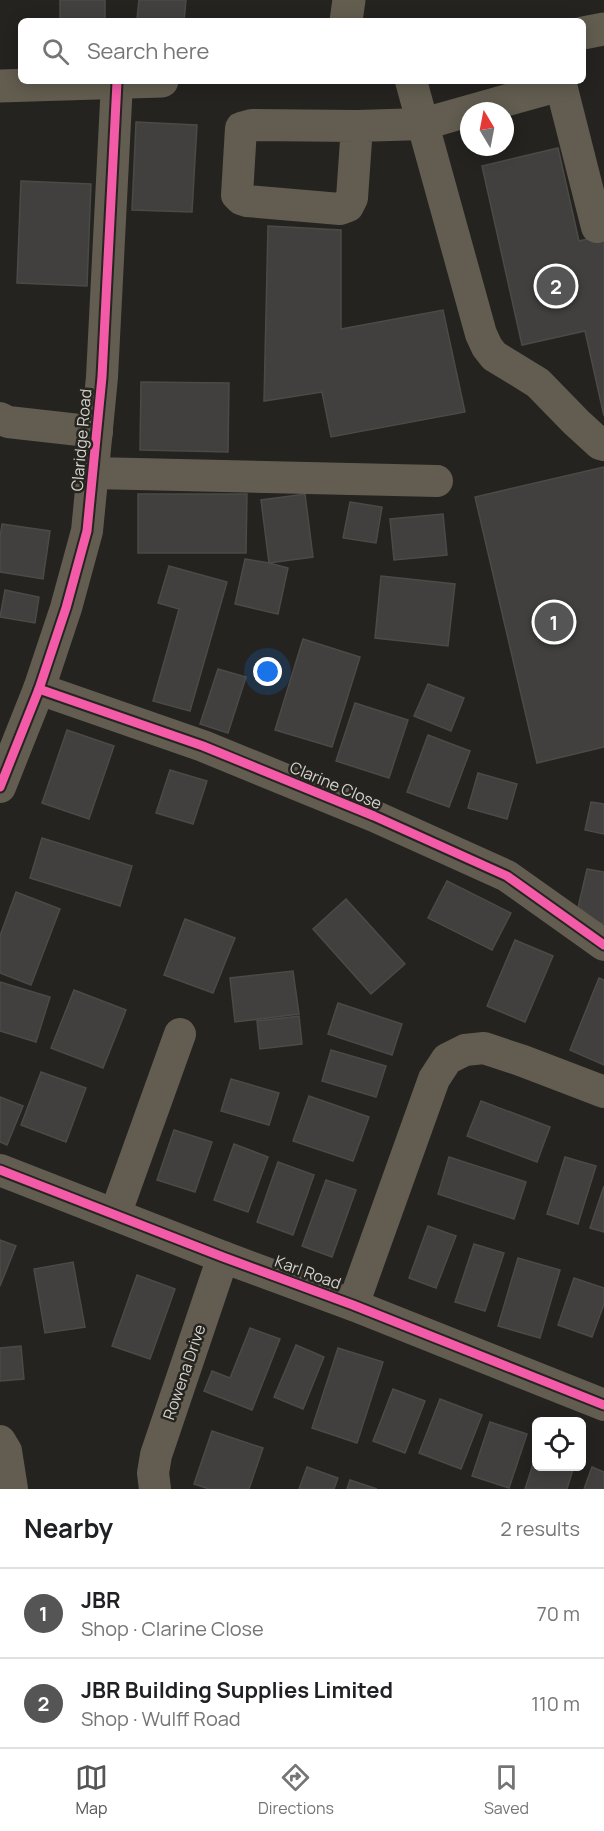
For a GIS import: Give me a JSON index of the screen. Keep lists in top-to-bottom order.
{
  "streets": {
    "street": [
      "Claridge Road",
      "Clarine Close",
      "Karl Road",
      "Rowena Drive"
    ]
  },
  "crossings": [
    ["Claridge Road", "Clarine Close"],
    ["Karl Road", "Rowena Drive"]
  ],
  "north": "top",
  "page": {
    "search": "Search here",
    "pins": ["2", "1"],
    "heading": ["Nearby", "2 results"],
    "list": [
      {
        "mark": "1",
        "name": "JBR",
        "note": "Shop · Clarine Close",
        "value": "70 m"
      },
      {
        "mark": "2",
        "name": "JBR Building Supplies Limited",
        "note": "Shop · Wulff Road",
        "value": "110 m"
      }
    ],
    "nav": ["Map", "Directions", "Saved"]
  }
}
